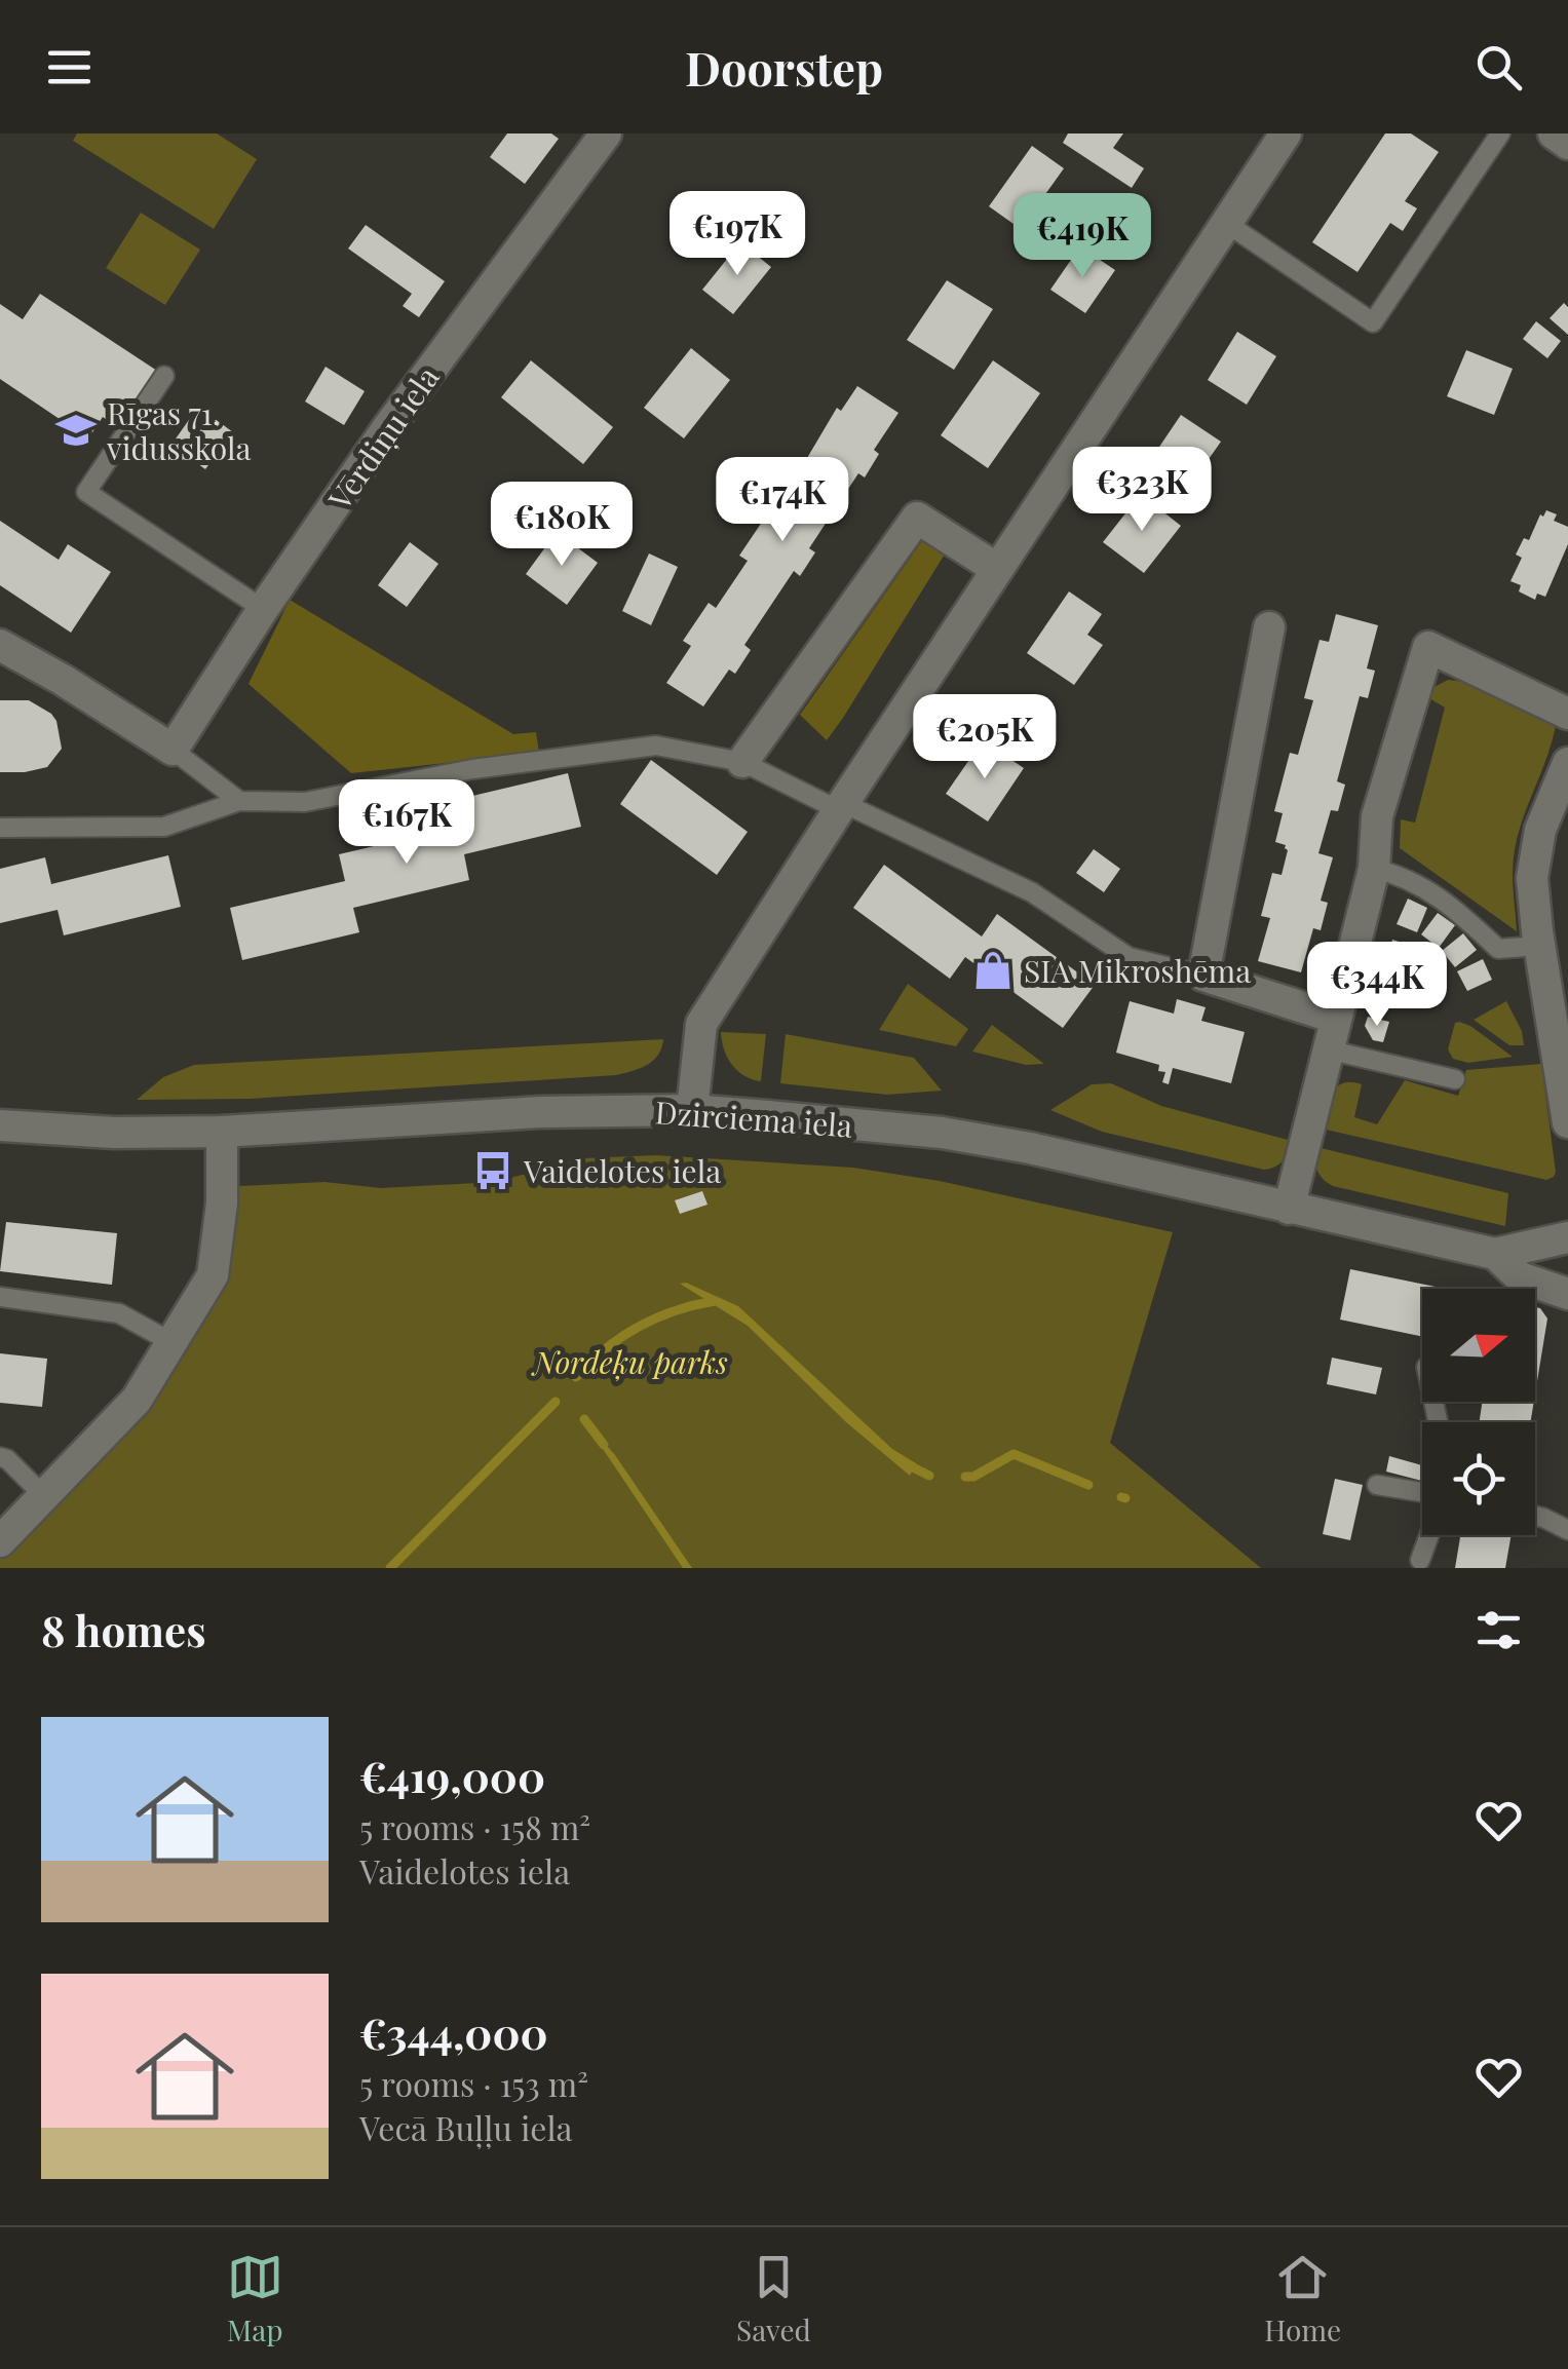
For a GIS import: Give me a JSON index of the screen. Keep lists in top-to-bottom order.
{
  "streets": {
    "street": ["Vērdiņu iela", "Dzirciema iela"]
  },
  "parks": ["Nordeķu parks"],
  "places": {
    "school or university": ["Rīgas 71. vidusskola"],
    "shop": ["SIA Mikroshēma"],
    "bus stop": ["Vaidelotes iela"]
  },
  "north": "right",
  "page": {
    "header": "Doorstep",
    "price": [
      "€197K",
      "€419K",
      "€323K",
      "€174K",
      "€180K",
      "€205K",
      "€167K",
      "€344K"
    ],
    "heading": "8 homes",
    "list": [
      {
        "name": "€419,000",
        "note": "5 rooms · 158 m² · Vaidelotes iela"
      },
      {
        "name": "€344,000",
        "note": "5 rooms · 153 m² · Vecā Buļļu iela"
      }
    ],
    "tabs": ["Map", "Saved", "Home"]
  }
}
